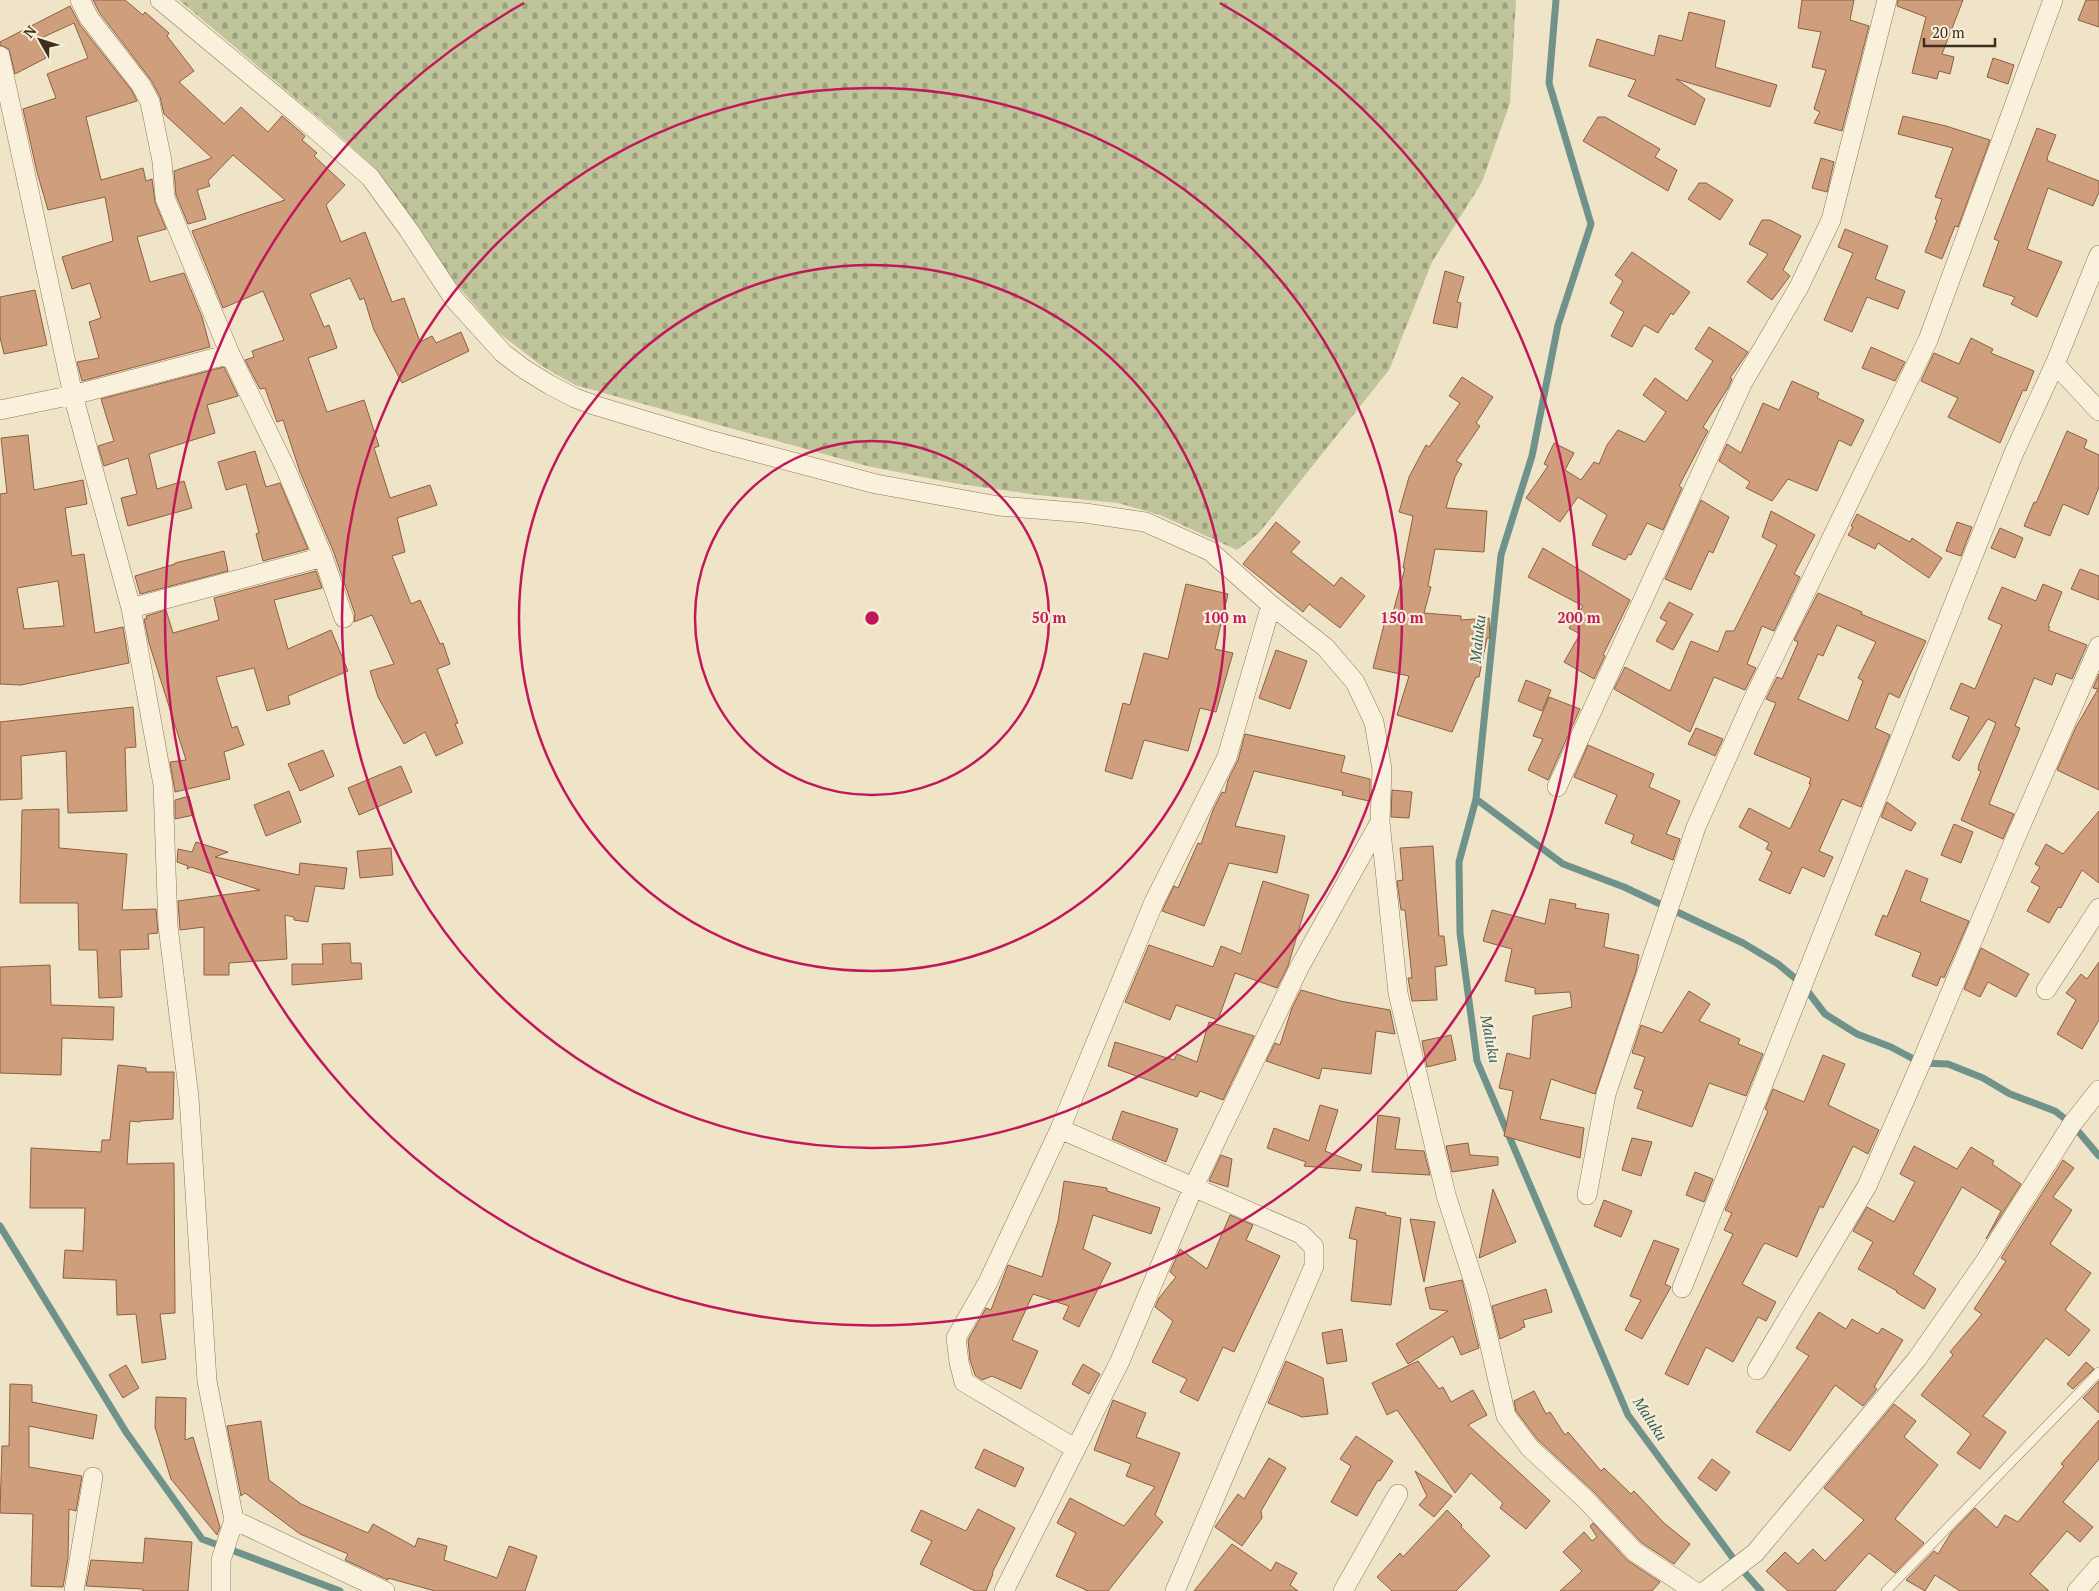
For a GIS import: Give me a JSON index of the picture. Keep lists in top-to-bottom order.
{
  "water": ["Maluku"],
  "scale_bar": "20 m",
  "north": "top left",
  "rings": [
    "50 m",
    "100 m",
    "150 m",
    "200 m"
  ]
}
